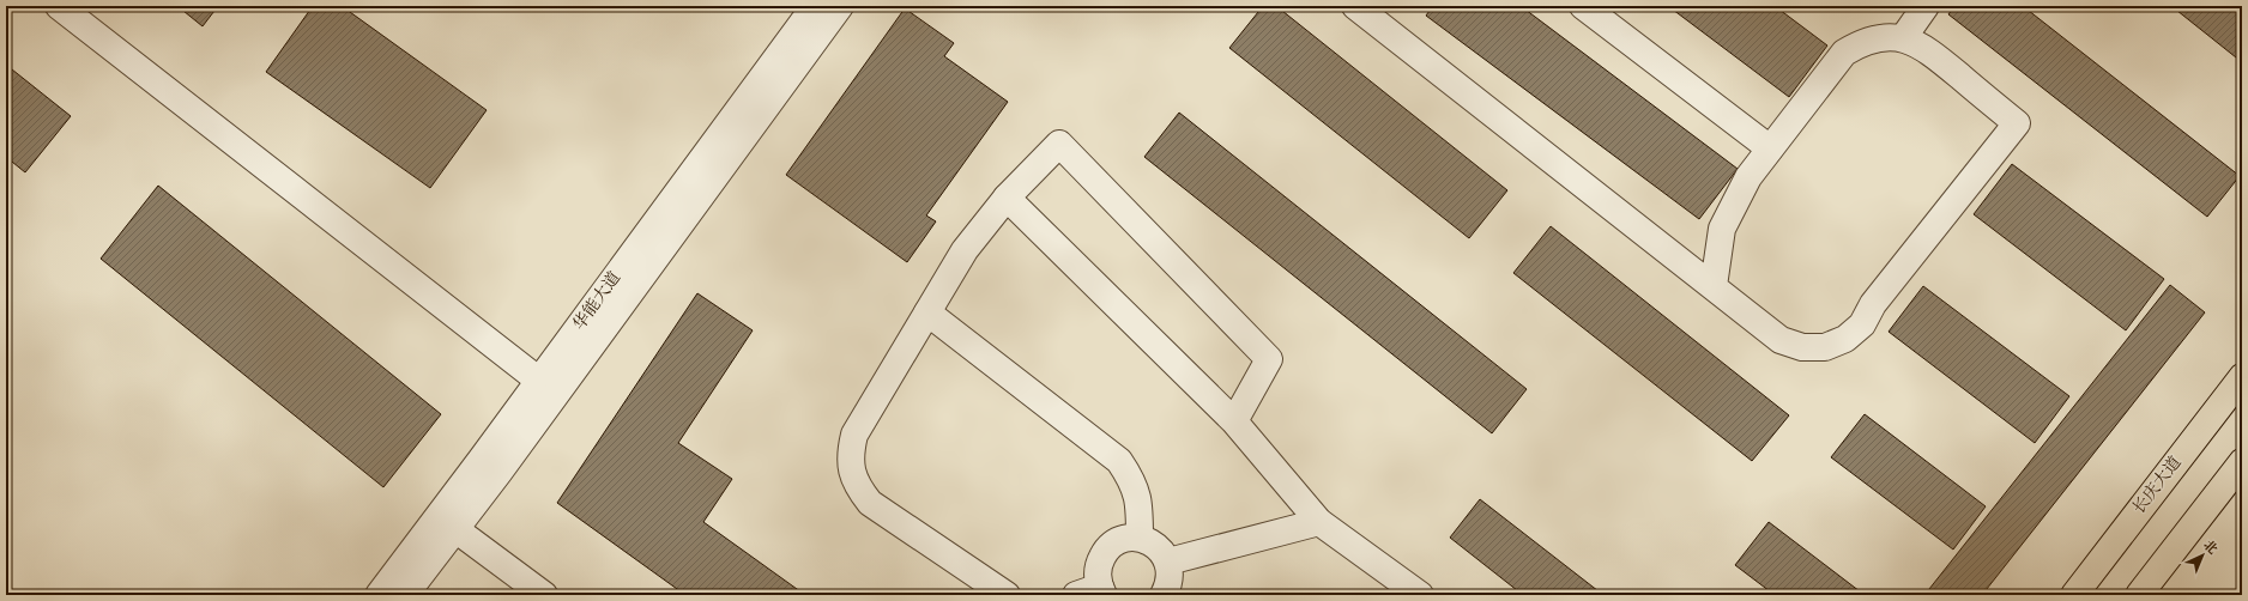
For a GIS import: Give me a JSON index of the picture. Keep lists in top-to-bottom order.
{
  "streets": {
    "main road": ["长庆大道"],
    "street": ["华能大道"]
  },
  "north": "top right"
}
